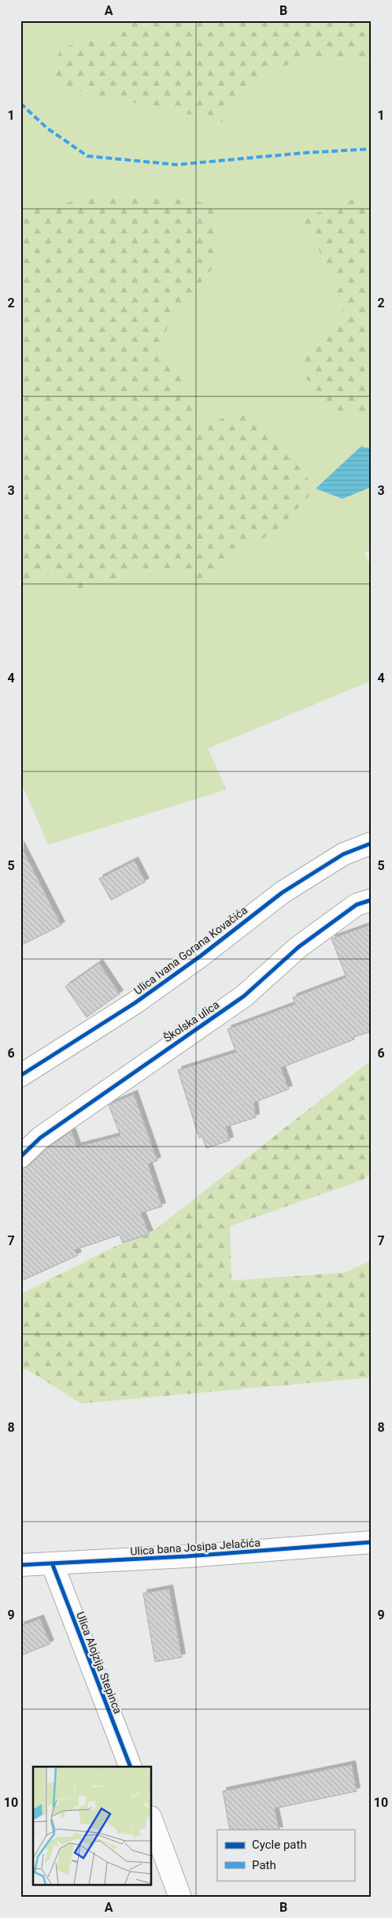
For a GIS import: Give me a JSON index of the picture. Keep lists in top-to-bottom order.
{
  "streets": {
    "street": [
      "Ulica Ivana Gorana Kovačića",
      "Školska ulica",
      "Ulica bana Josipa Jelačića",
      "Ulica Alojzija Stepinca"
    ]
  },
  "crossings": [
    ["Ulica bana Josipa Jelačića", "Ulica Alojzija Stepinca"]
  ],
  "legend": ["Cycle path", "Path"],
  "grid": {
    "columns": ["A", "B"],
    "rows": [
      "1",
      "2",
      "3",
      "4",
      "5",
      "6",
      "7",
      "8",
      "9",
      "10"
    ]
  }
}
